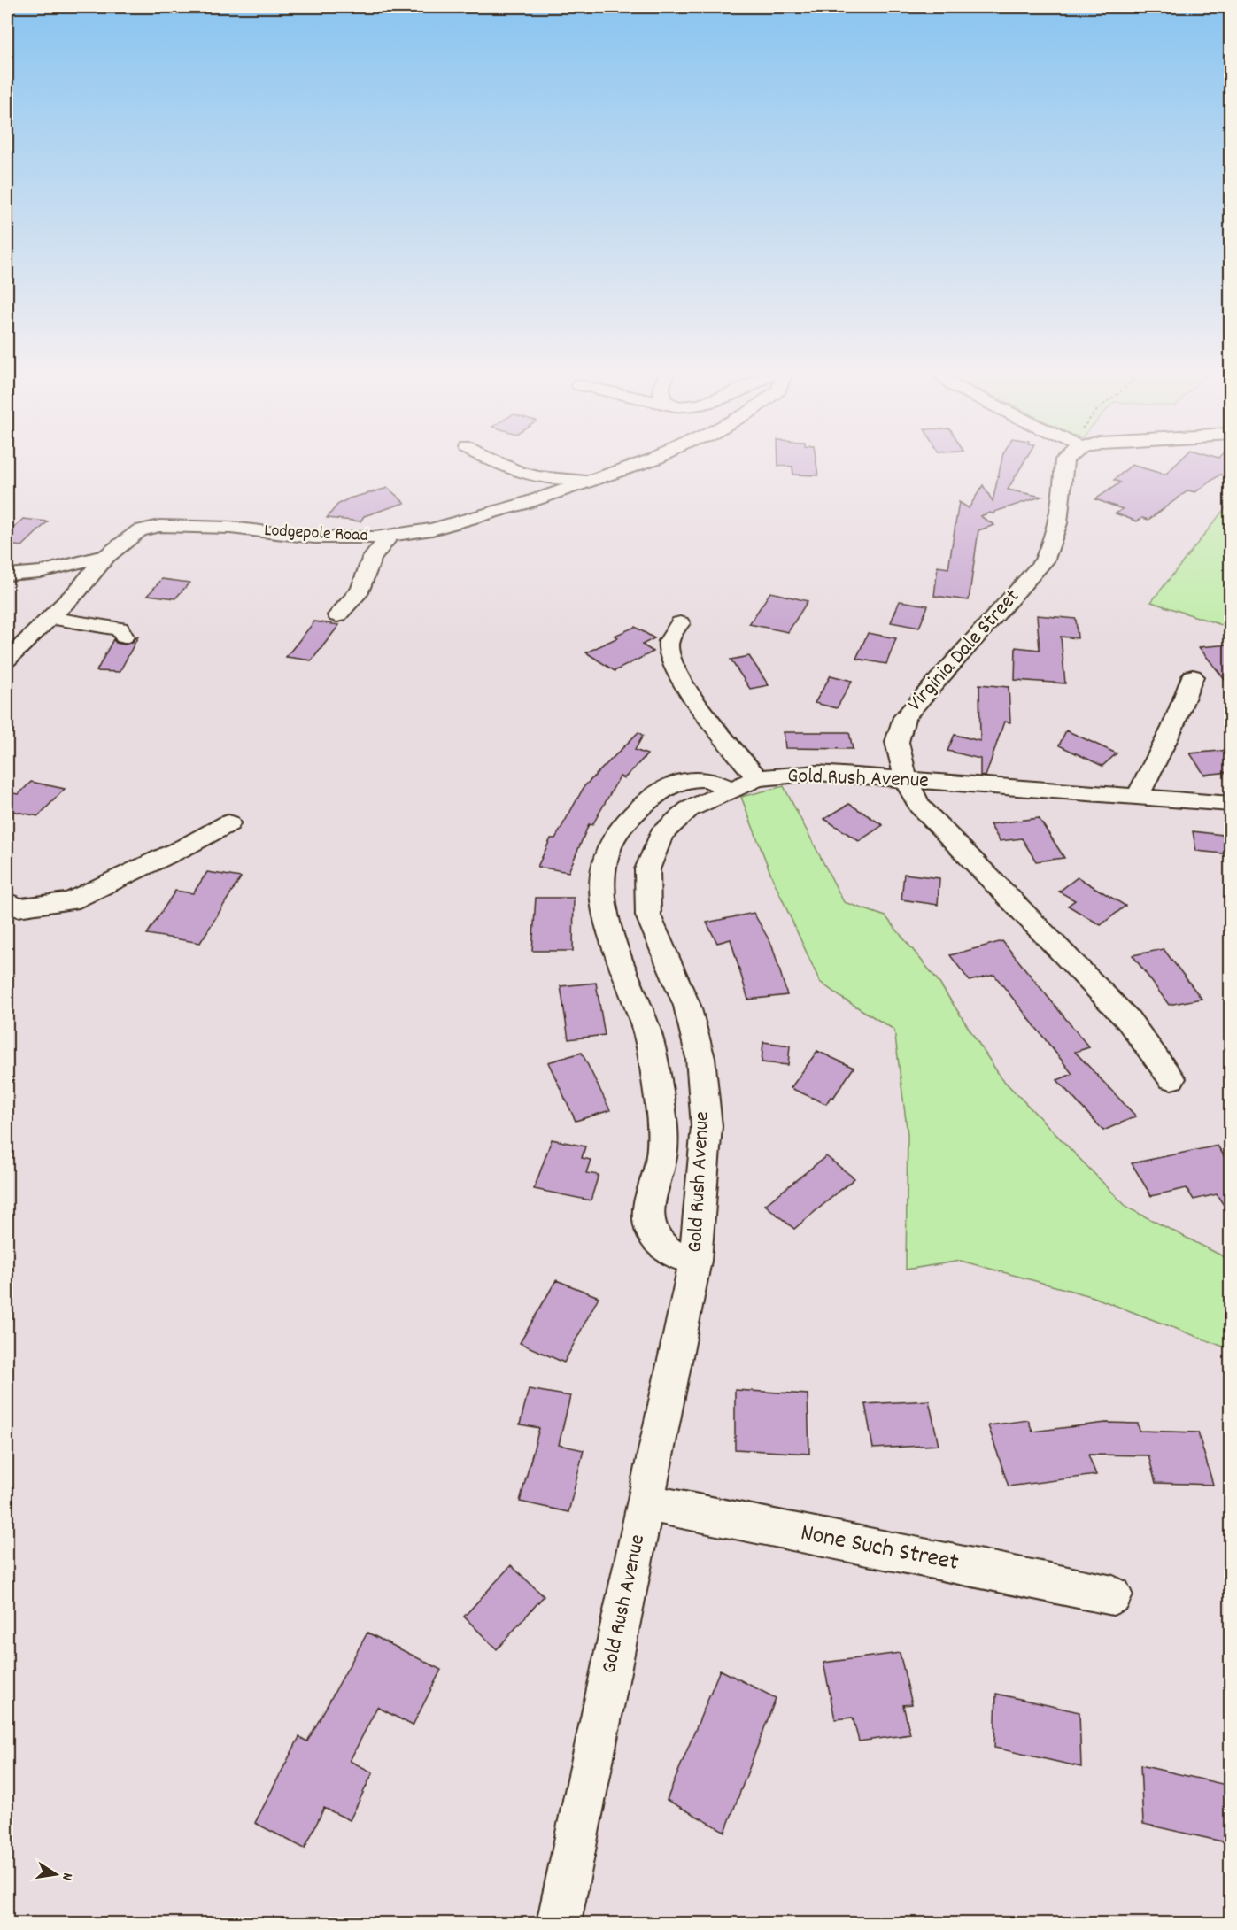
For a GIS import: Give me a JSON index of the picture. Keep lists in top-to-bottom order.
{
  "streets": {
    "street": [
      "Lodgepole Road",
      "Virginia Dale Street",
      "Gold Rush Avenue",
      "None Such Street"
    ]
  },
  "crossings": [
    ["Virginia Dale Street", "Gold Rush Avenue"],
    ["Gold Rush Avenue", "None Such Street"]
  ],
  "north": "right"
}
